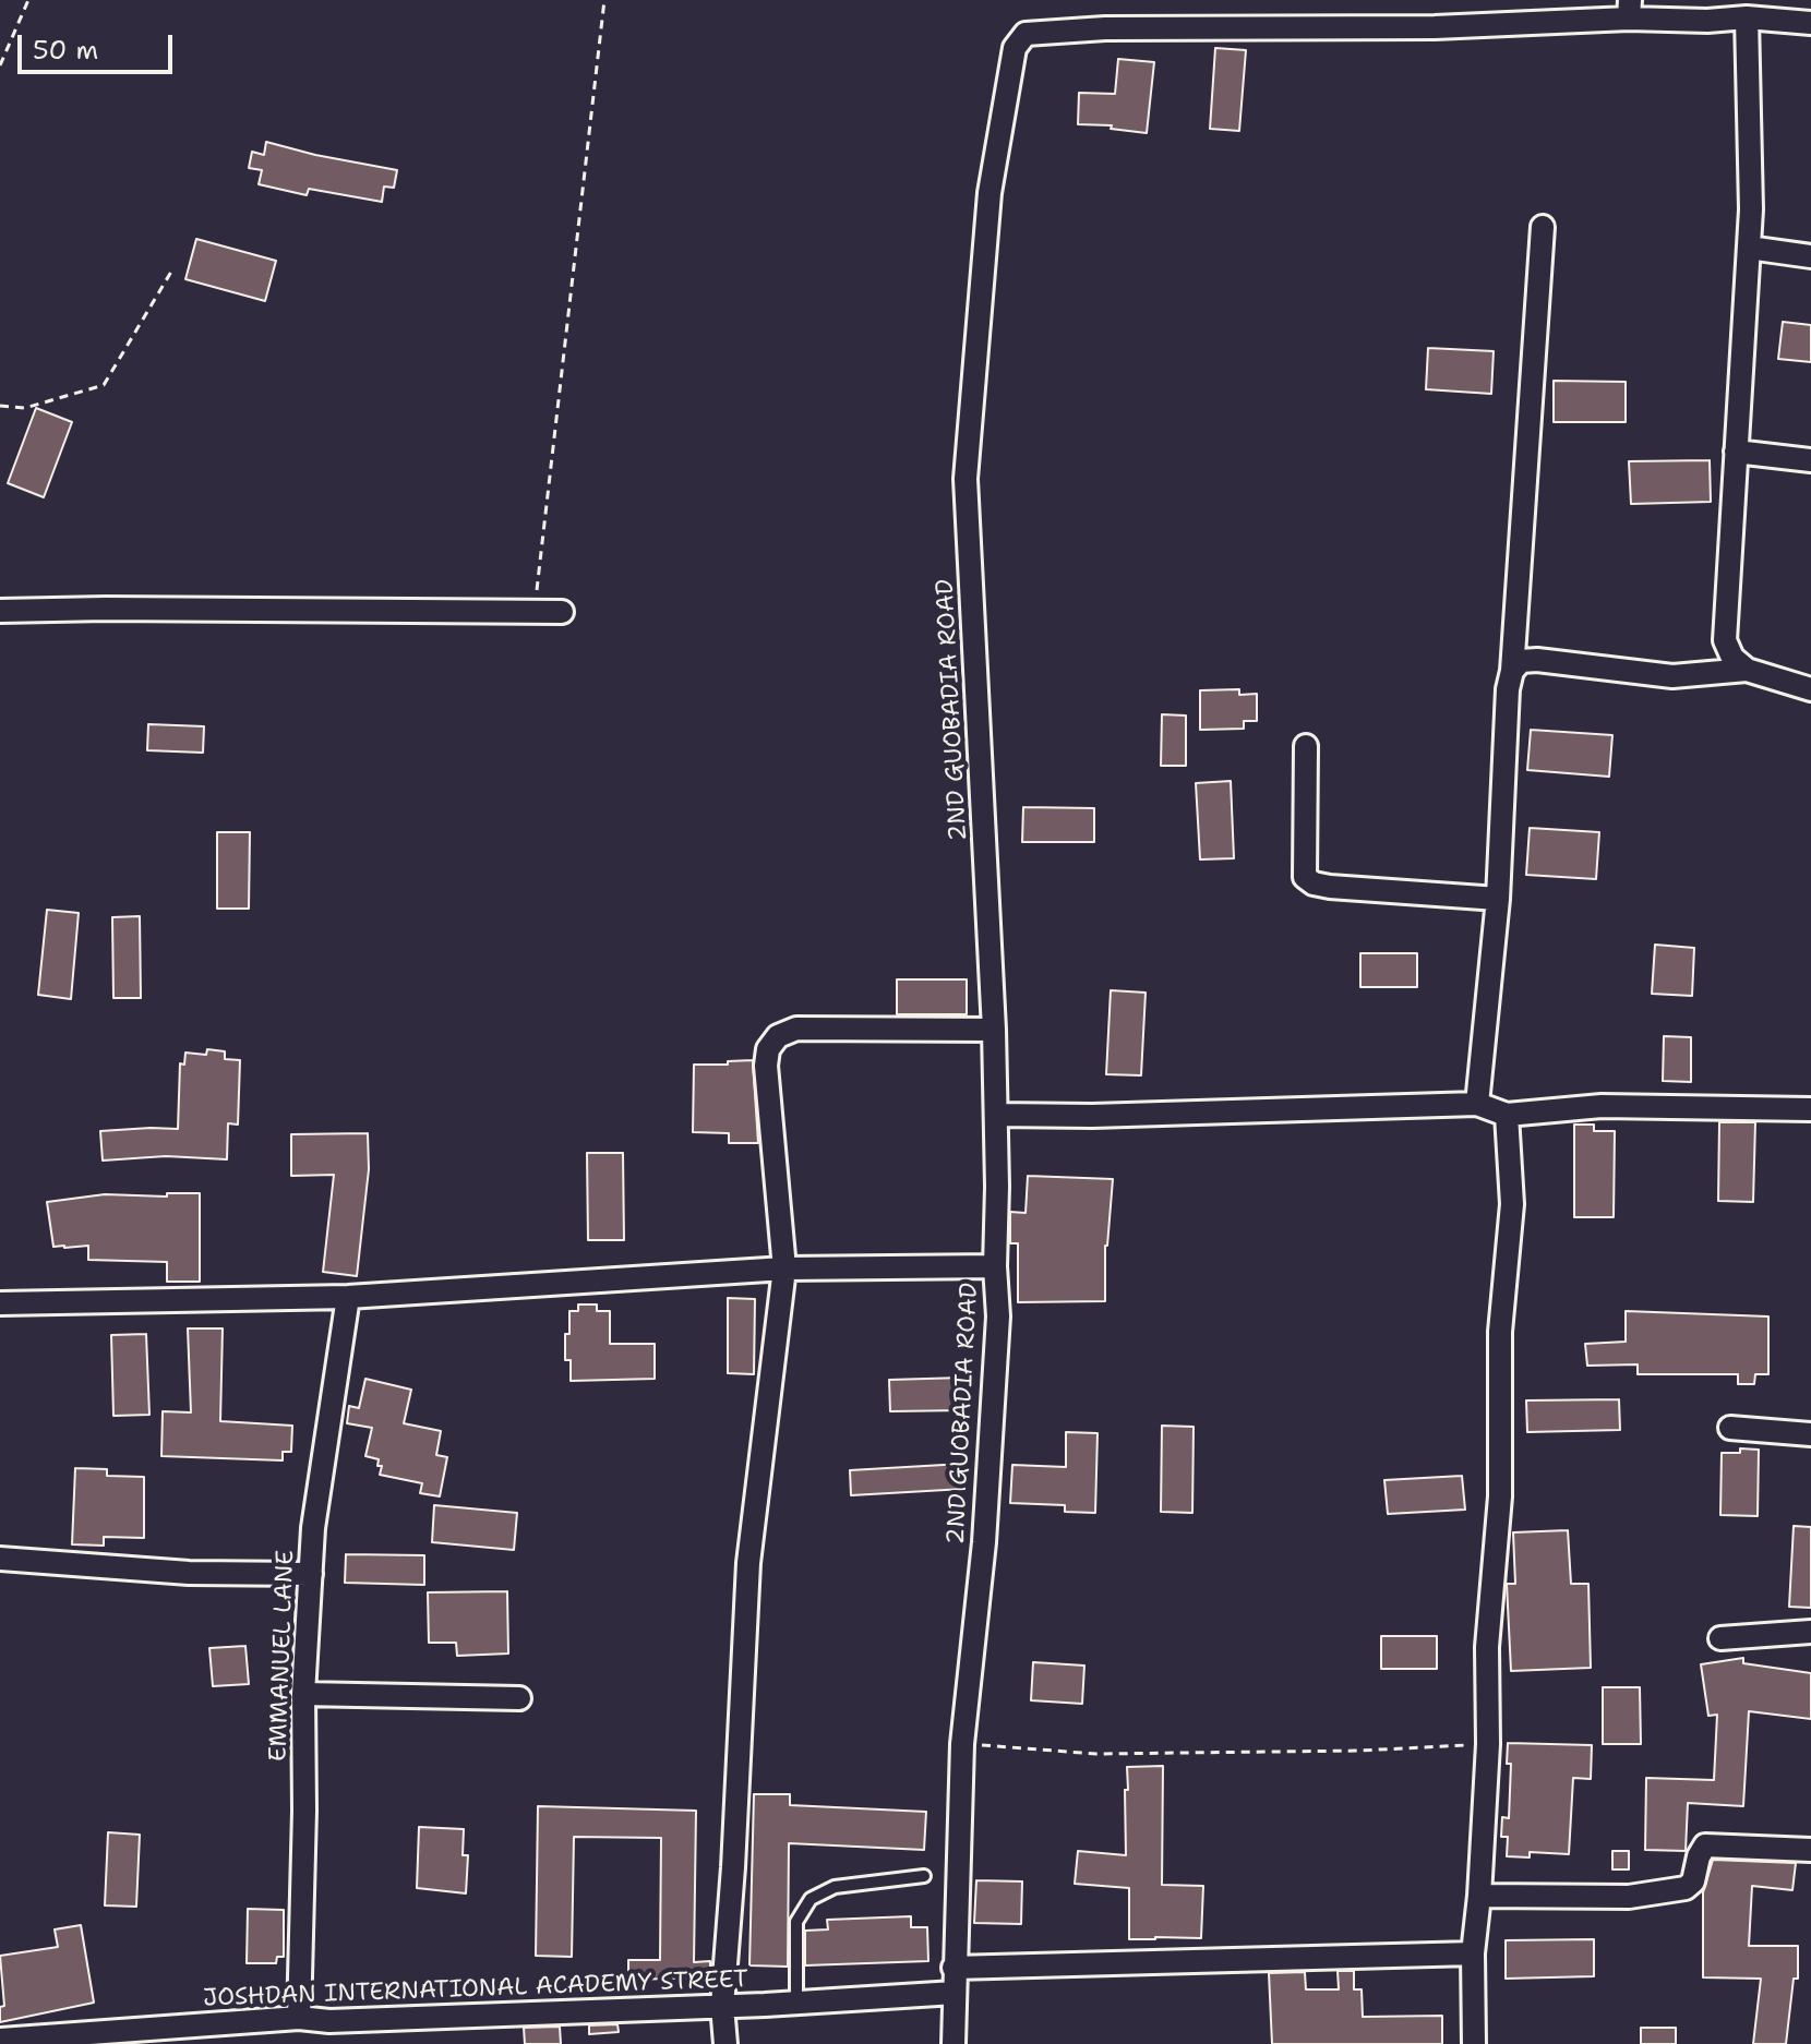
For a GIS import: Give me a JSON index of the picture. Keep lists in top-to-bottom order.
{
  "streets": {
    "street": ["2ND GUOBADIA ROAD", "EMMANUEL LANE", "JOSHDAN INTERNATIONAL ACADEMY STREET"]
  },
  "crossings": [
    ["2ND GUOBADIA ROAD", "JOSHDAN INTERNATIONAL ACADEMY STREET"],
    ["EMMANUEL LANE", "JOSHDAN INTERNATIONAL ACADEMY STREET"]
  ],
  "scale_bar": "50 m"
}
